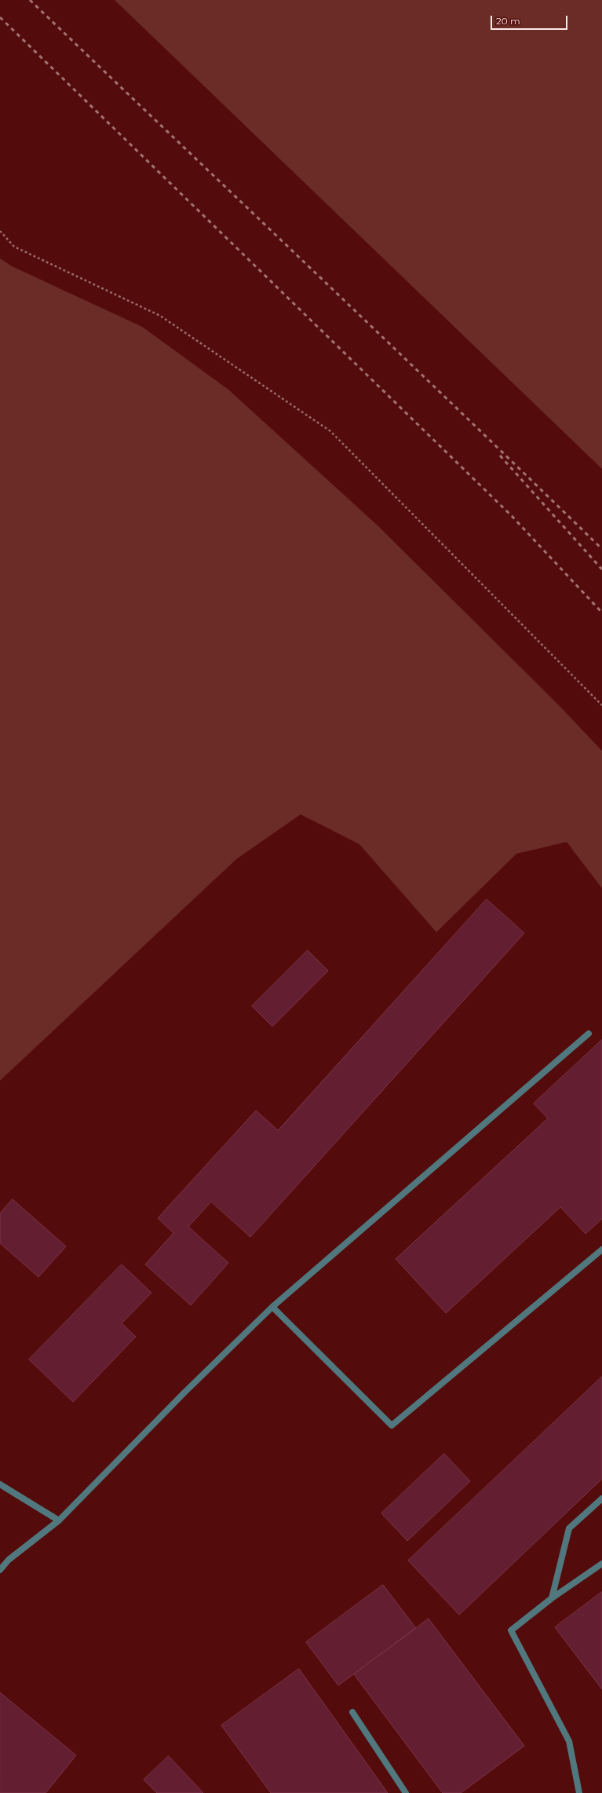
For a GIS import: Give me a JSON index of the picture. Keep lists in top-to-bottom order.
{
  "scale_bar": "20 m"
}
